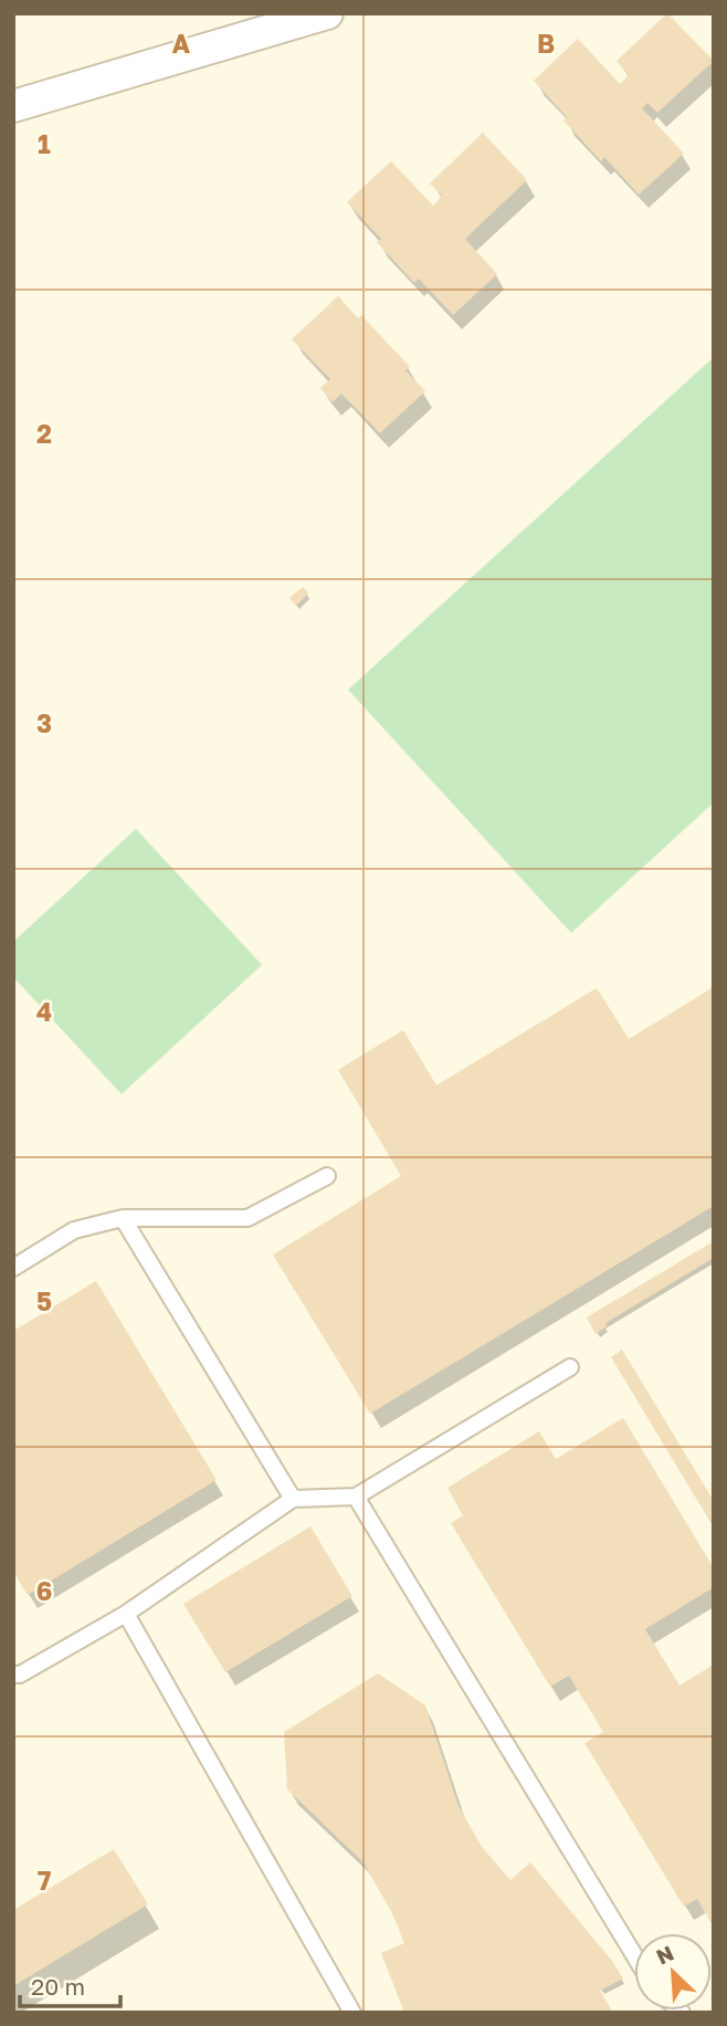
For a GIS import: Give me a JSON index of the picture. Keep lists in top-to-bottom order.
{
  "scale_bar": "20 m",
  "north": "top left",
  "grid": {
    "columns": ["A", "B"],
    "rows": [
      "1",
      "2",
      "3",
      "4",
      "5",
      "6",
      "7"
    ]
  }
}
